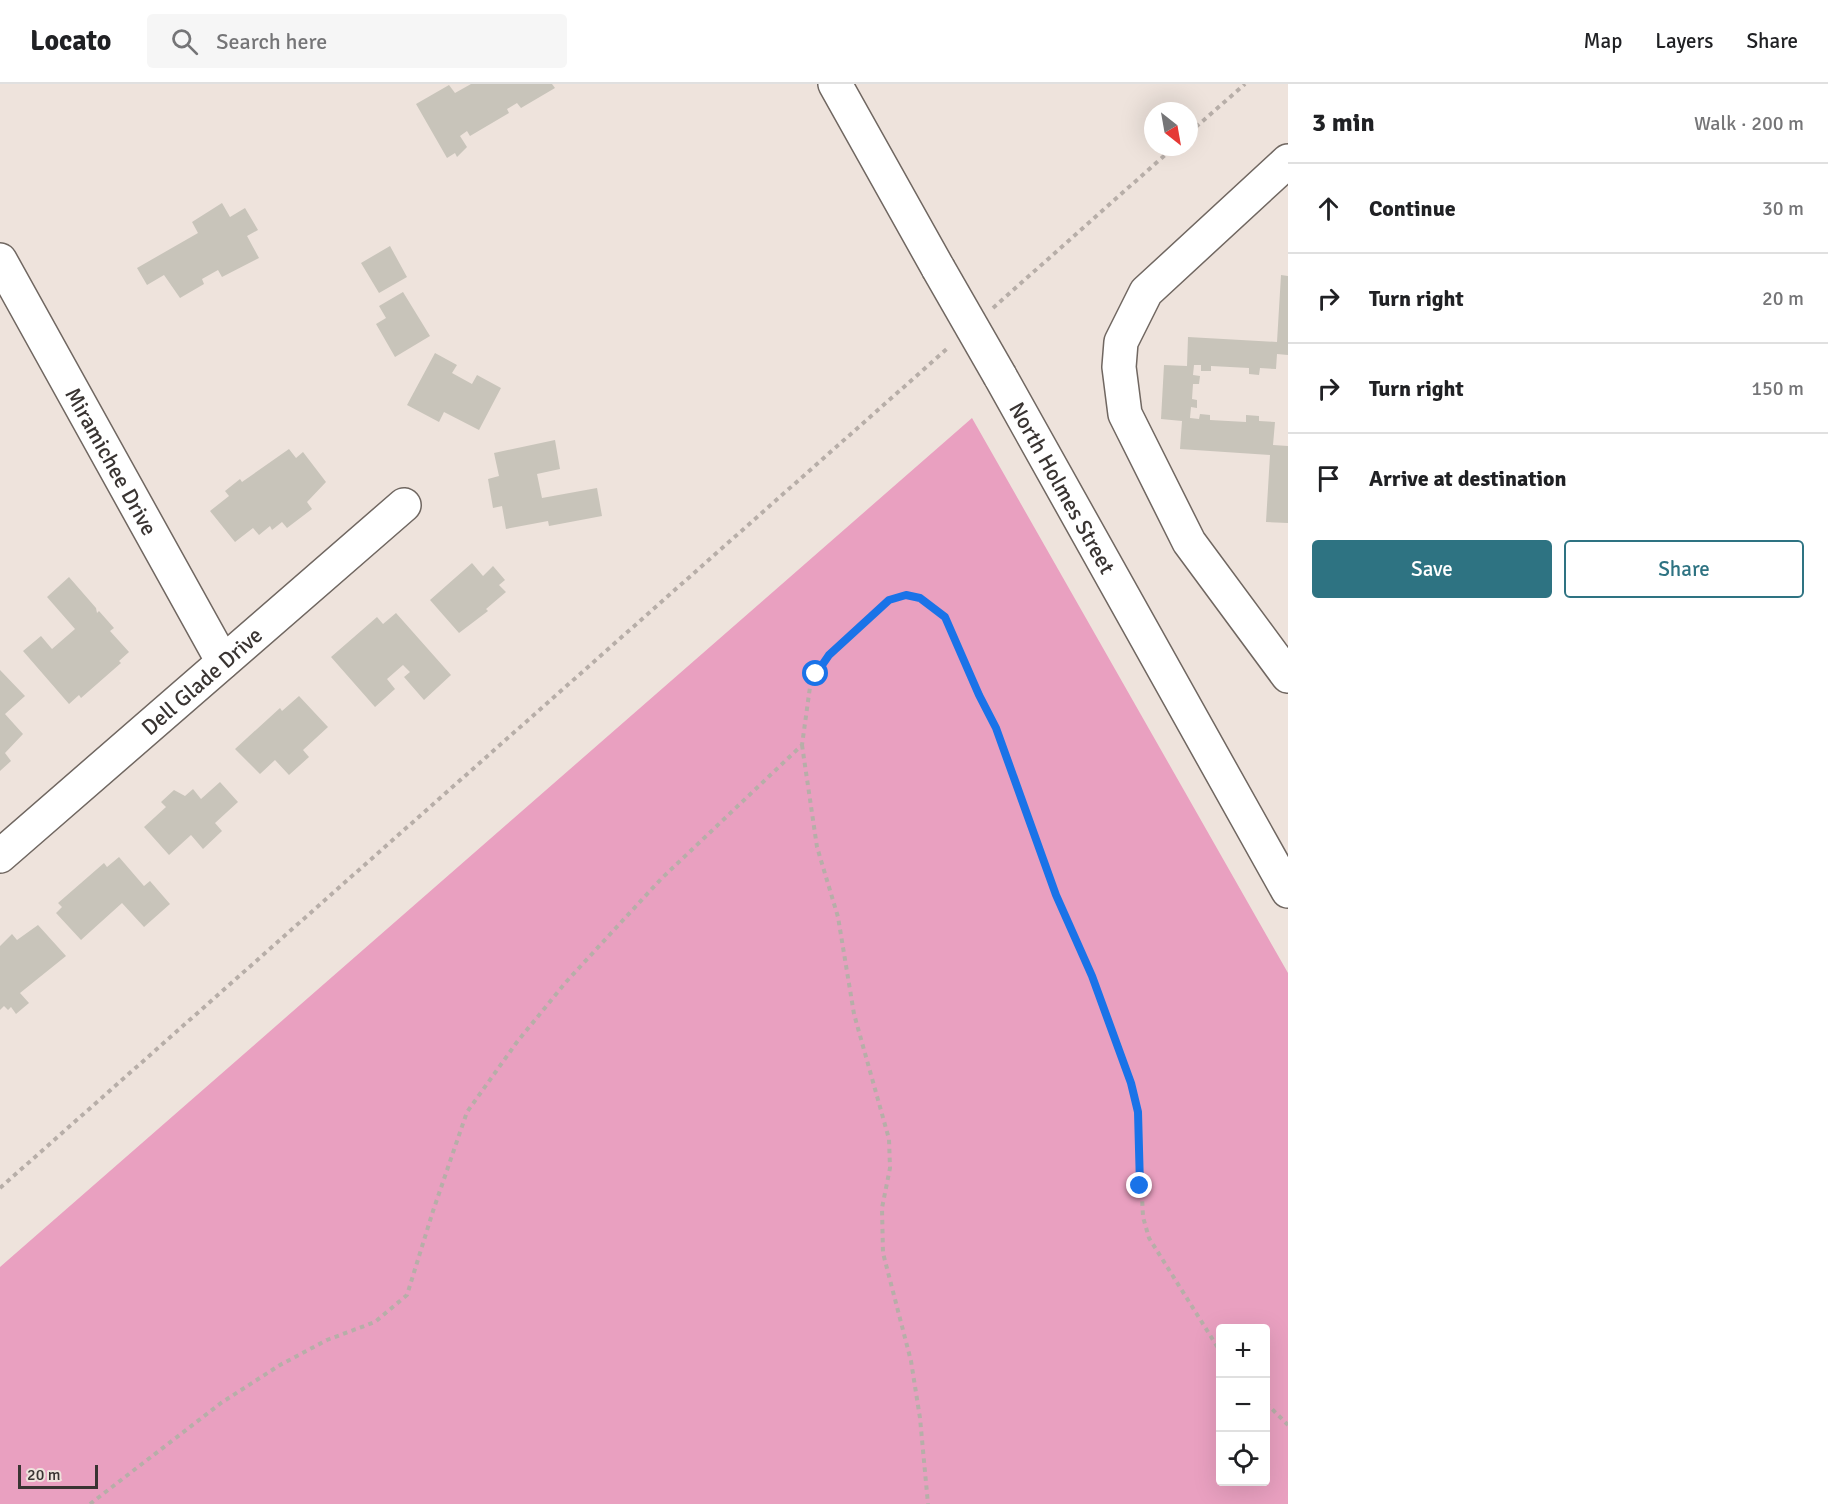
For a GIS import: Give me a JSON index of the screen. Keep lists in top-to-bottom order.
{
  "streets": {
    "street": ["Miramichee Drive", "North Holmes Street", "Dell Glade Drive"]
  },
  "crossings": [
    ["Miramichee Drive", "Dell Glade Drive"]
  ],
  "scale_bar": "20 m",
  "north": "bottom right",
  "page": {
    "header": "Locato",
    "search": "Search here",
    "nav": ["Map", "Layers", "Share"],
    "heading": ["3 min", "Walk · 200 m"],
    "list": [
      ["Continue", "30 m"],
      ["Turn right", "20 m"],
      ["Turn right", "150 m"],
      "Arrive at destination"
    ],
    "buttons": ["Save", "Share"],
    "map_buttons": ["+", "−"],
    "scale": "20 m"
  }
}
